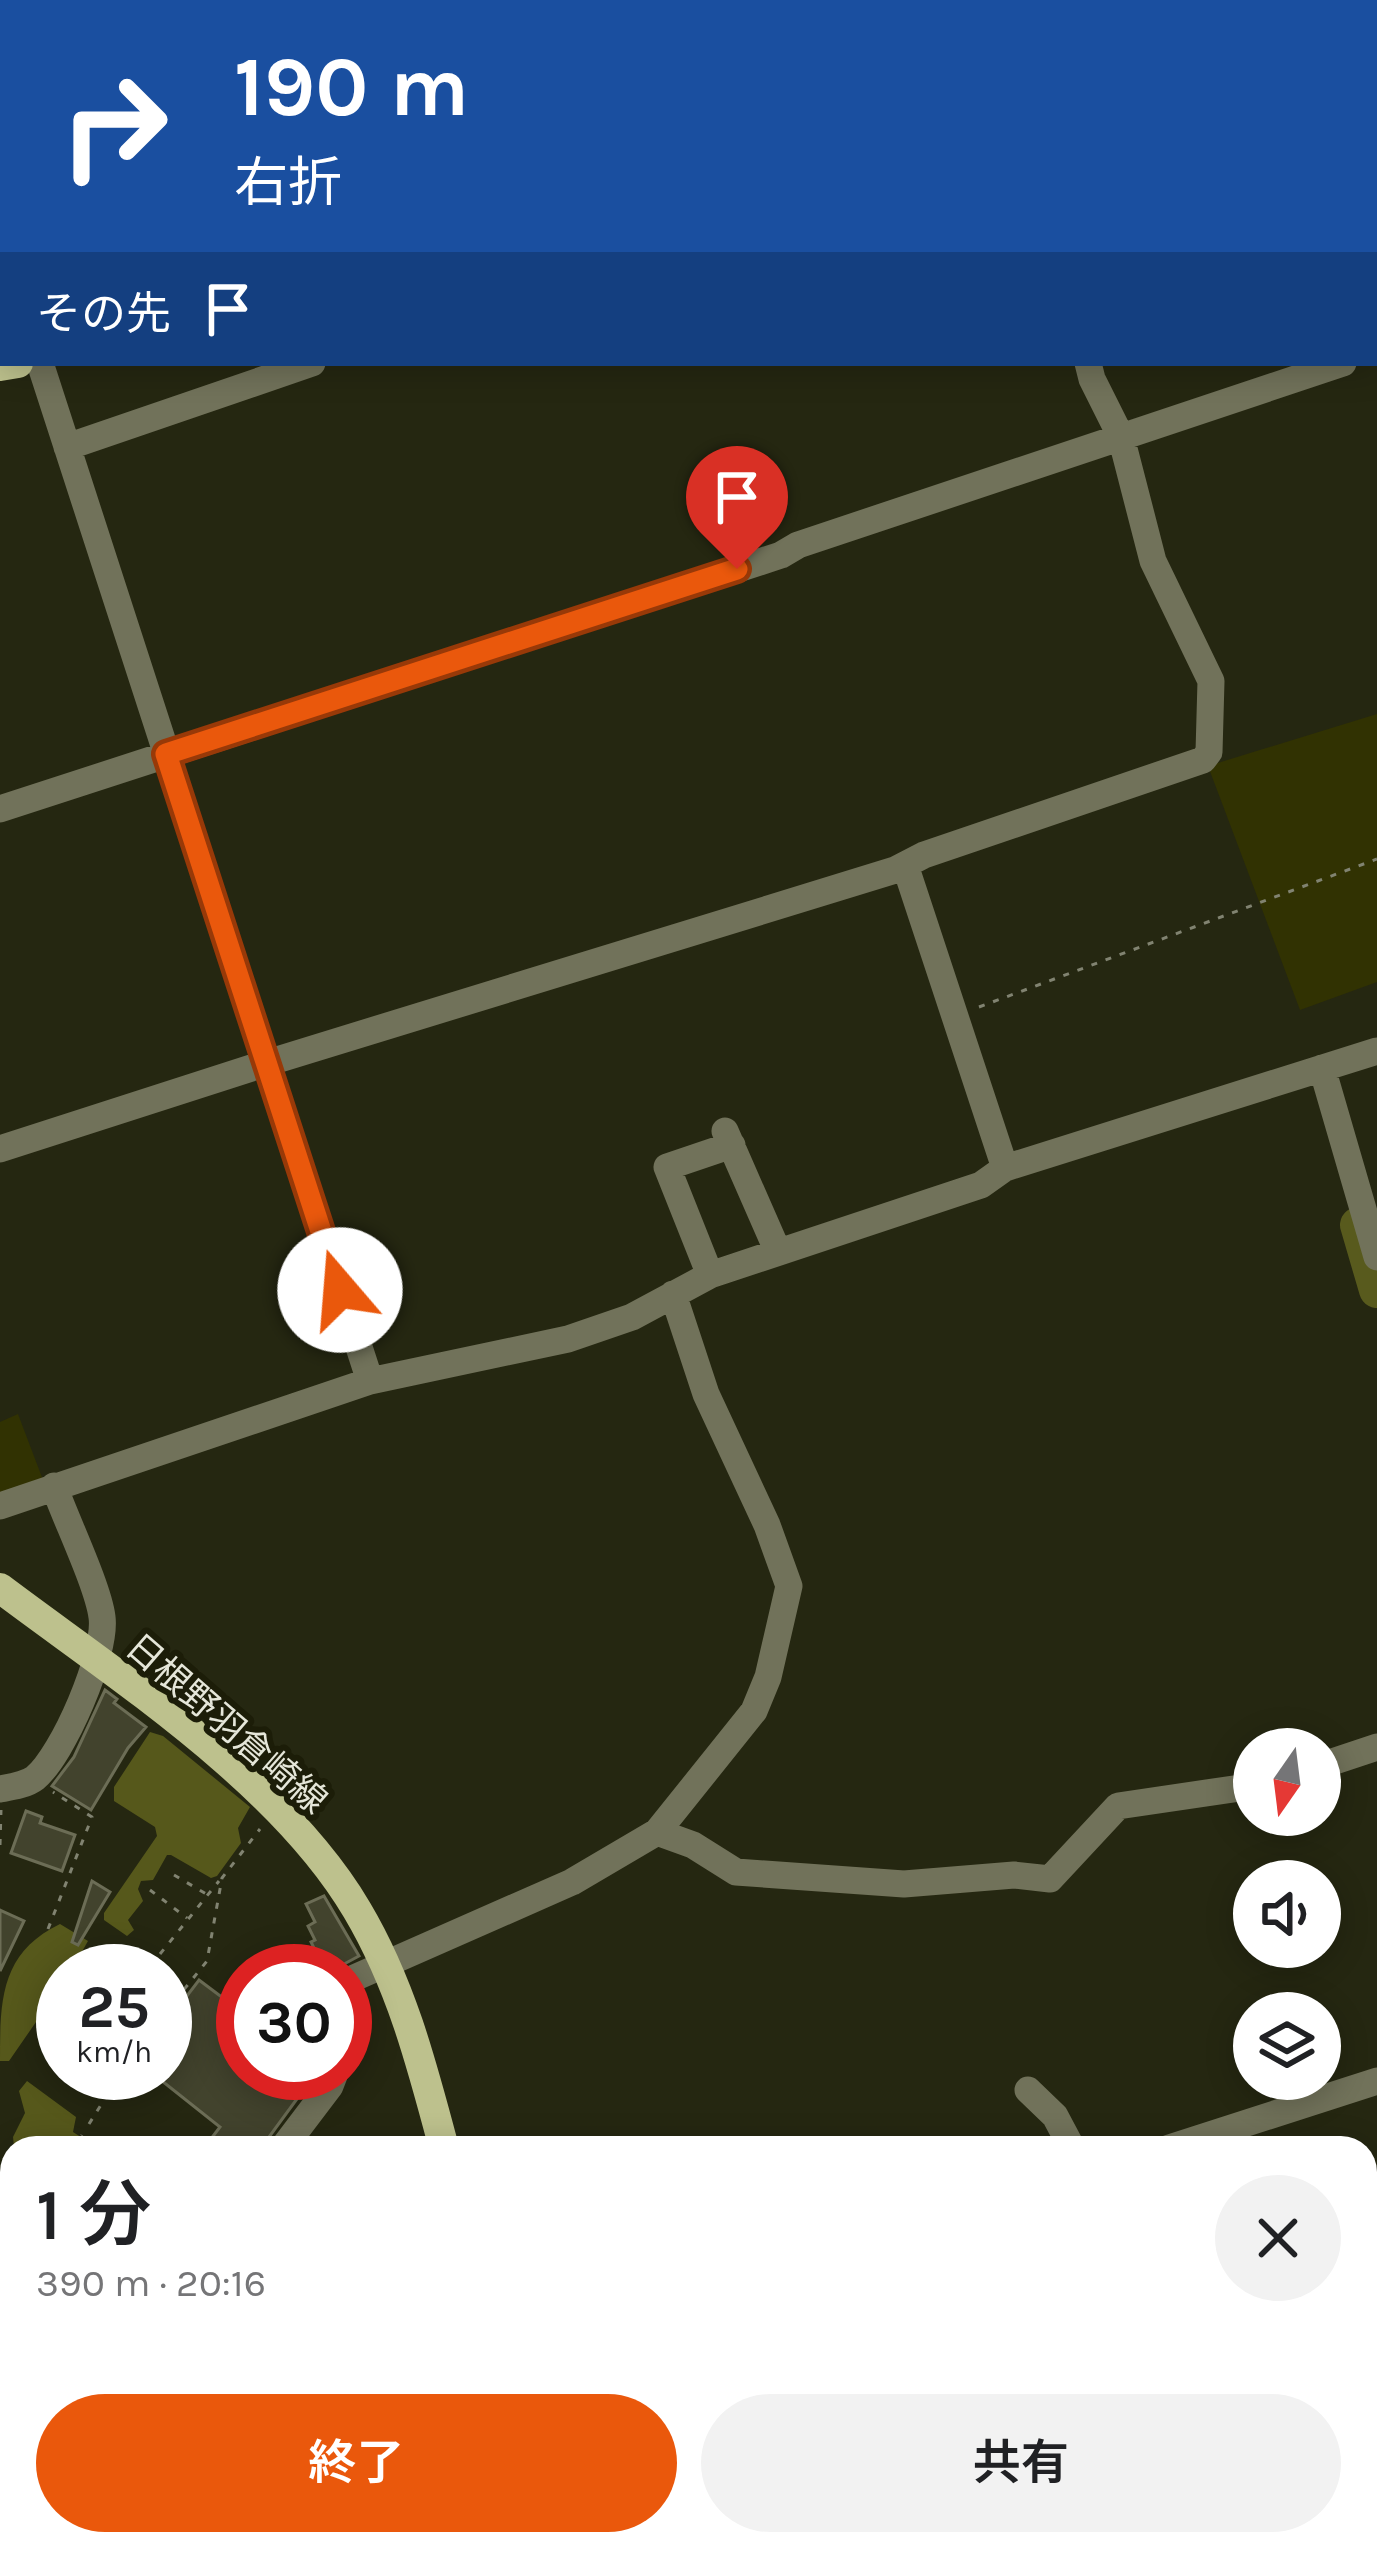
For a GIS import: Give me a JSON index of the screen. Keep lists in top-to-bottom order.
{
  "streets": {
    "main road": ["日根野羽倉崎線"]
  },
  "north": "bottom",
  "page": {
    "turn": ["190 m", "右折"],
    "then": "その先",
    "speed": "25 km/h",
    "limit": "30",
    "heading": ["1 分", "390 m · 20:16"],
    "buttons": ["終了", "共有"]
  }
}
